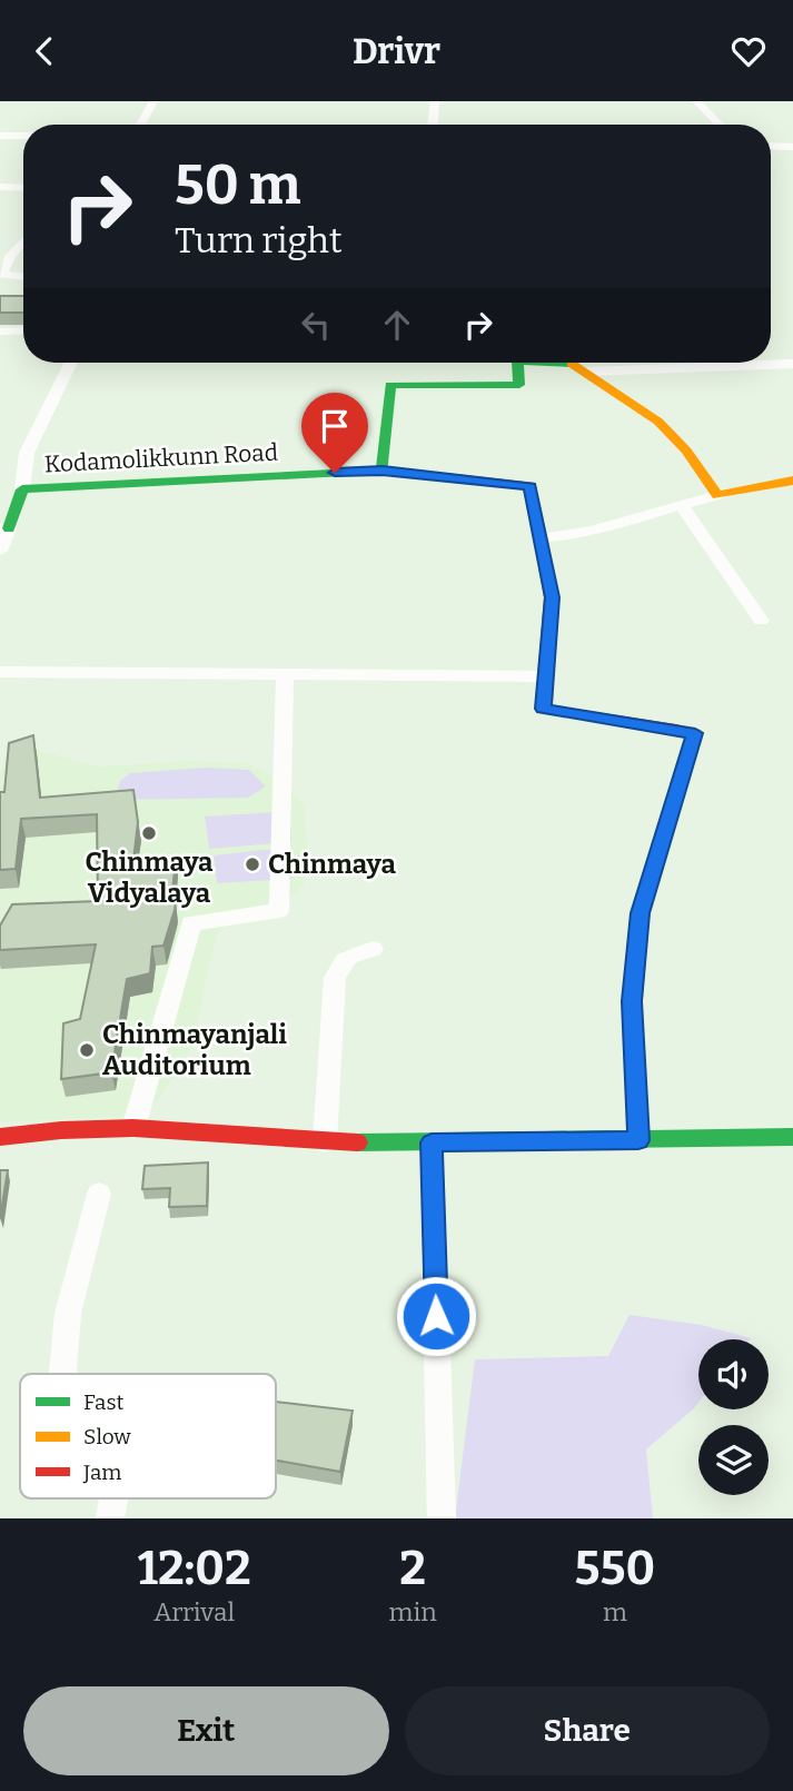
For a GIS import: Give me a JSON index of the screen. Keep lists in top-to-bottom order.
{
  "streets": {
    "street": ["Kodamolikkunn Road"]
  },
  "places": ["Chinmaya Vidyalaya", "Chinmaya", "Chinmayanjali Auditorium"],
  "legend": ["Fast", "Slow", "Jam"],
  "page": {
    "header": "Drivr",
    "turn": ["50 m", "Turn right"],
    "eta": [
      "12:02",
      "Arrival",
      "2",
      "min",
      "550",
      "m"
    ],
    "buttons": ["Exit", "Share"]
  }
}
